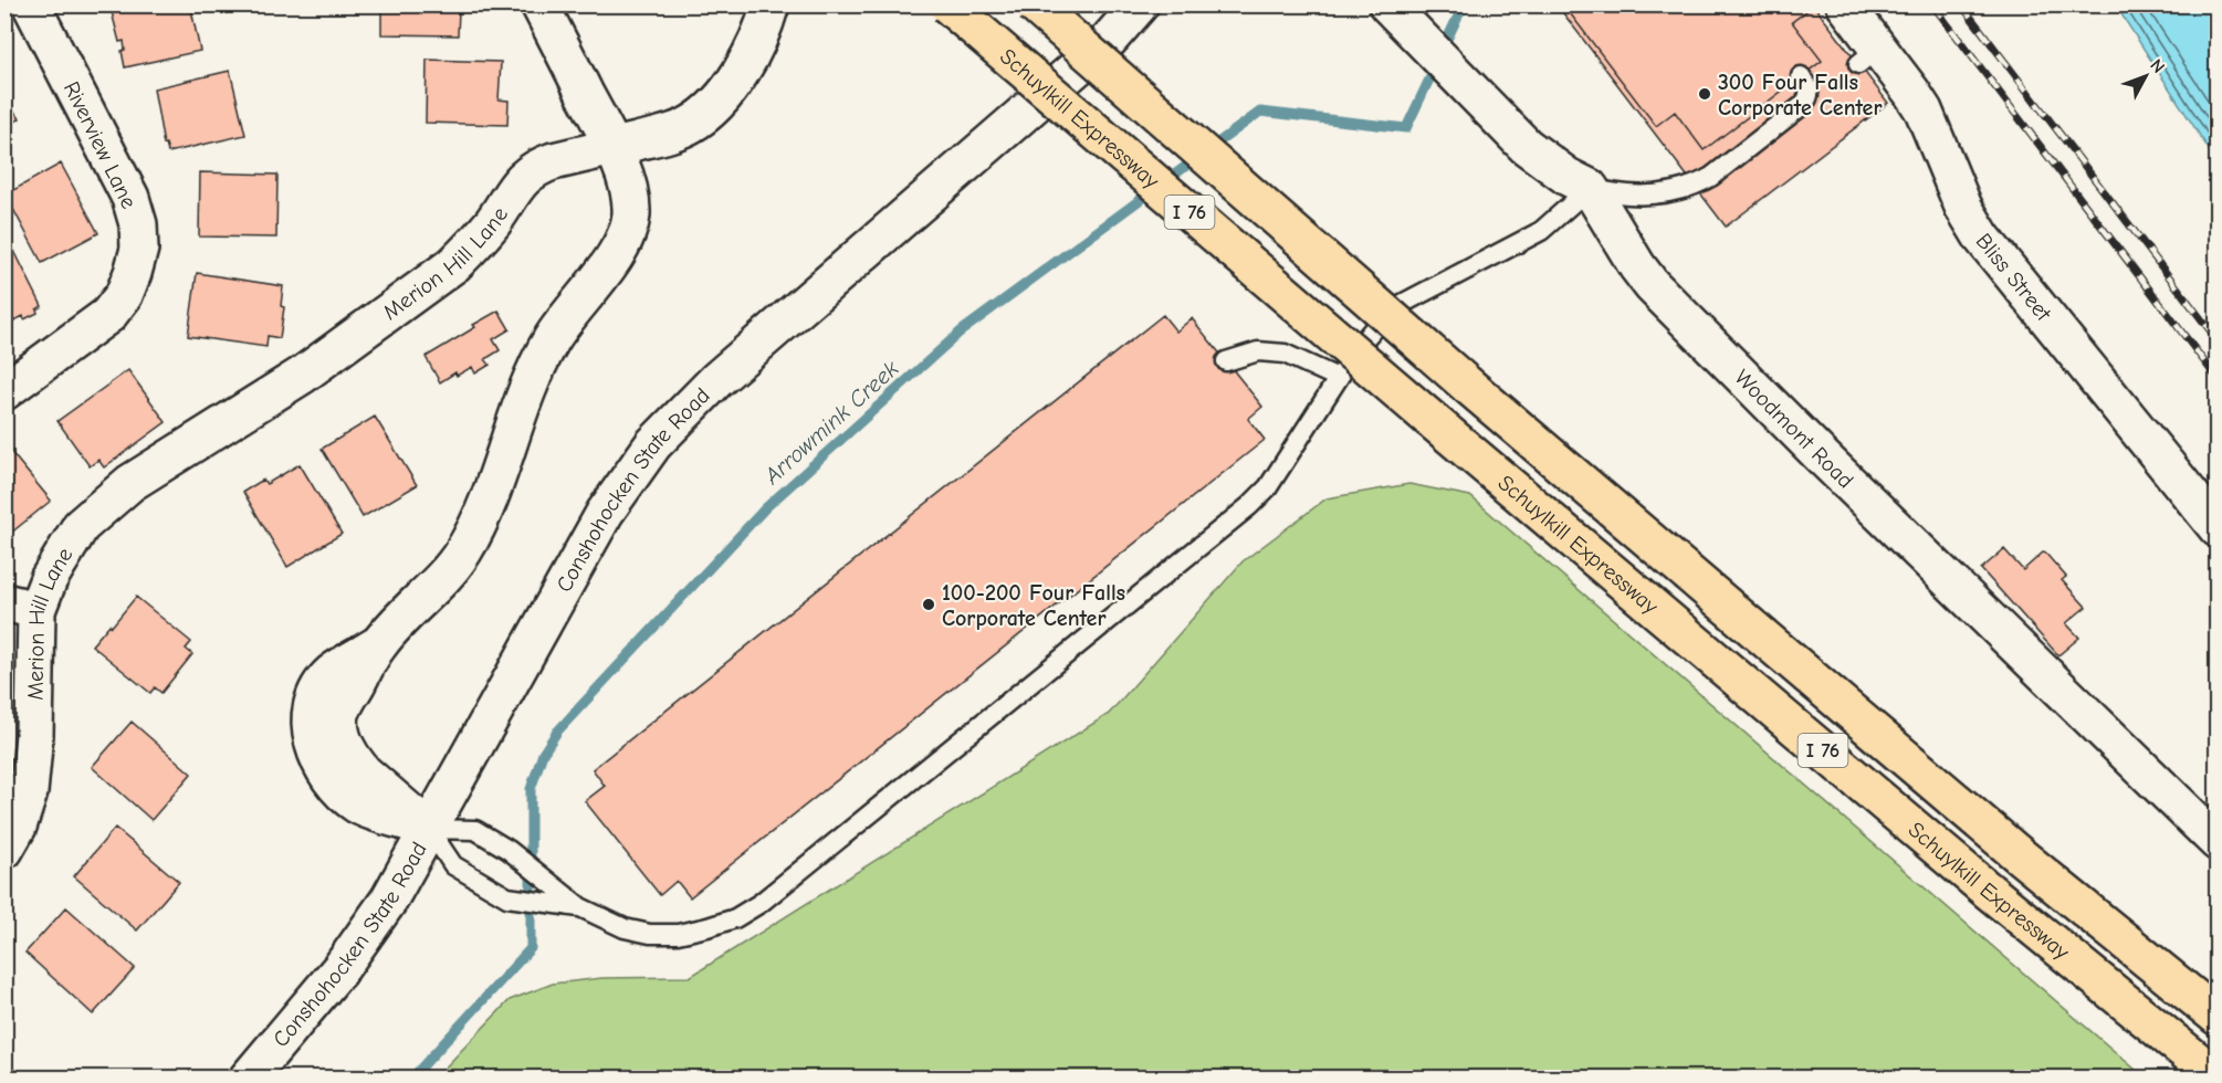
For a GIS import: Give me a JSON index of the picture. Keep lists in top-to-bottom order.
{
  "streets": {
    "highway": ["Schuylkill Expressway", "I 76"],
    "street": [
      "Riverview Lane",
      "Merion Hill Lane",
      "Bliss Street",
      "Woodmont Road",
      "Conshohocken State Road"
    ]
  },
  "water": ["Arrowmink Creek"],
  "places": ["300 Four Falls Corporate Center", "100-200 Four Falls Corporate Center"],
  "north": "top right"
}
